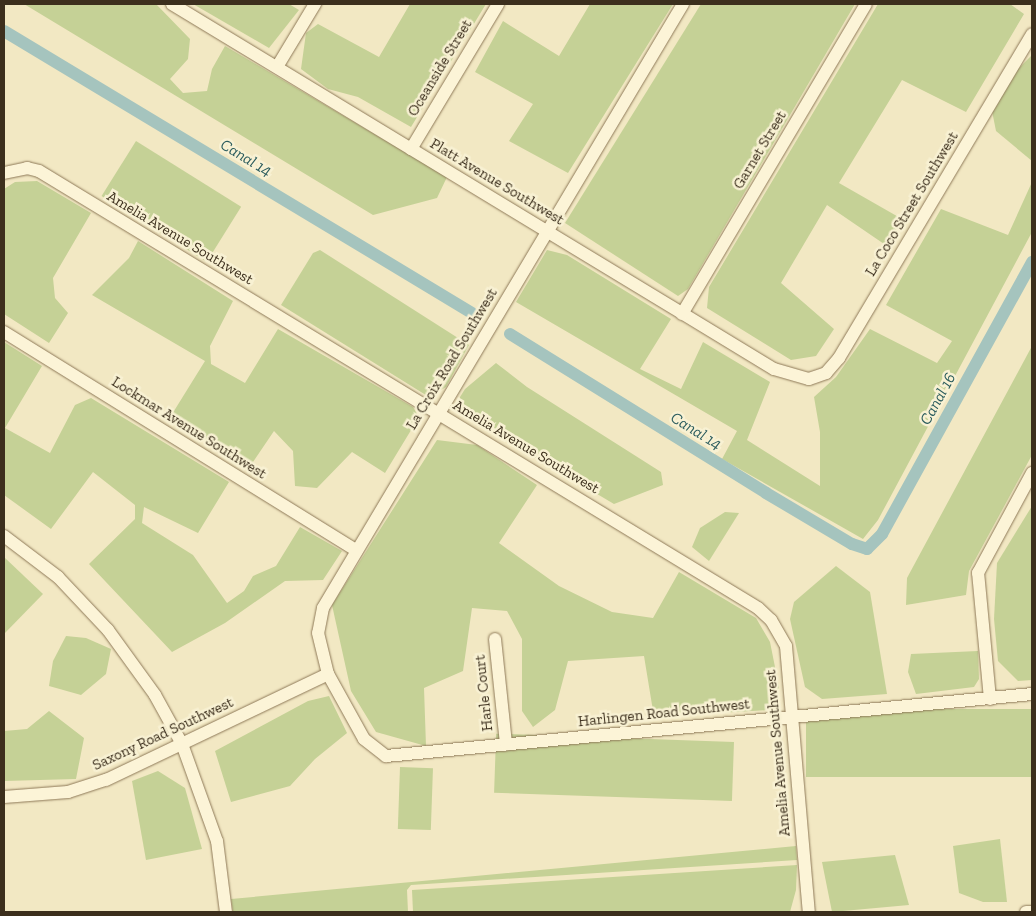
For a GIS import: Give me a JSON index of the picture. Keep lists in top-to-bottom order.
{
  "streets": {
    "street": [
      "Oceanside Street",
      "Garnet Street",
      "Platt Avenue Southwest",
      "La Coco Street Southwest",
      "Amelia Avenue Southwest",
      "La Croix Road Southwest",
      "Lockmar Avenue Southwest",
      "Harle Court",
      "Harlingen Road Southwest",
      "Saxony Road Southwest"
    ]
  },
  "crossings": [
    ["Oceanside Street", "Platt Avenue Southwest"],
    ["Garnet Street", "Platt Avenue Southwest"],
    ["Platt Avenue Southwest", "La Coco Street Southwest"],
    ["Platt Avenue Southwest", "La Croix Road Southwest"],
    ["Amelia Avenue Southwest", "La Croix Road Southwest"],
    ["Amelia Avenue Southwest", "Harlingen Road Southwest"],
    ["La Croix Road Southwest", "Lockmar Avenue Southwest"],
    ["La Croix Road Southwest", "Harlingen Road Southwest"],
    ["La Croix Road Southwest", "Saxony Road Southwest"],
    ["Harle Court", "Harlingen Road Southwest"]
  ],
  "water": ["Canal 14", "Canal 16"]
}
